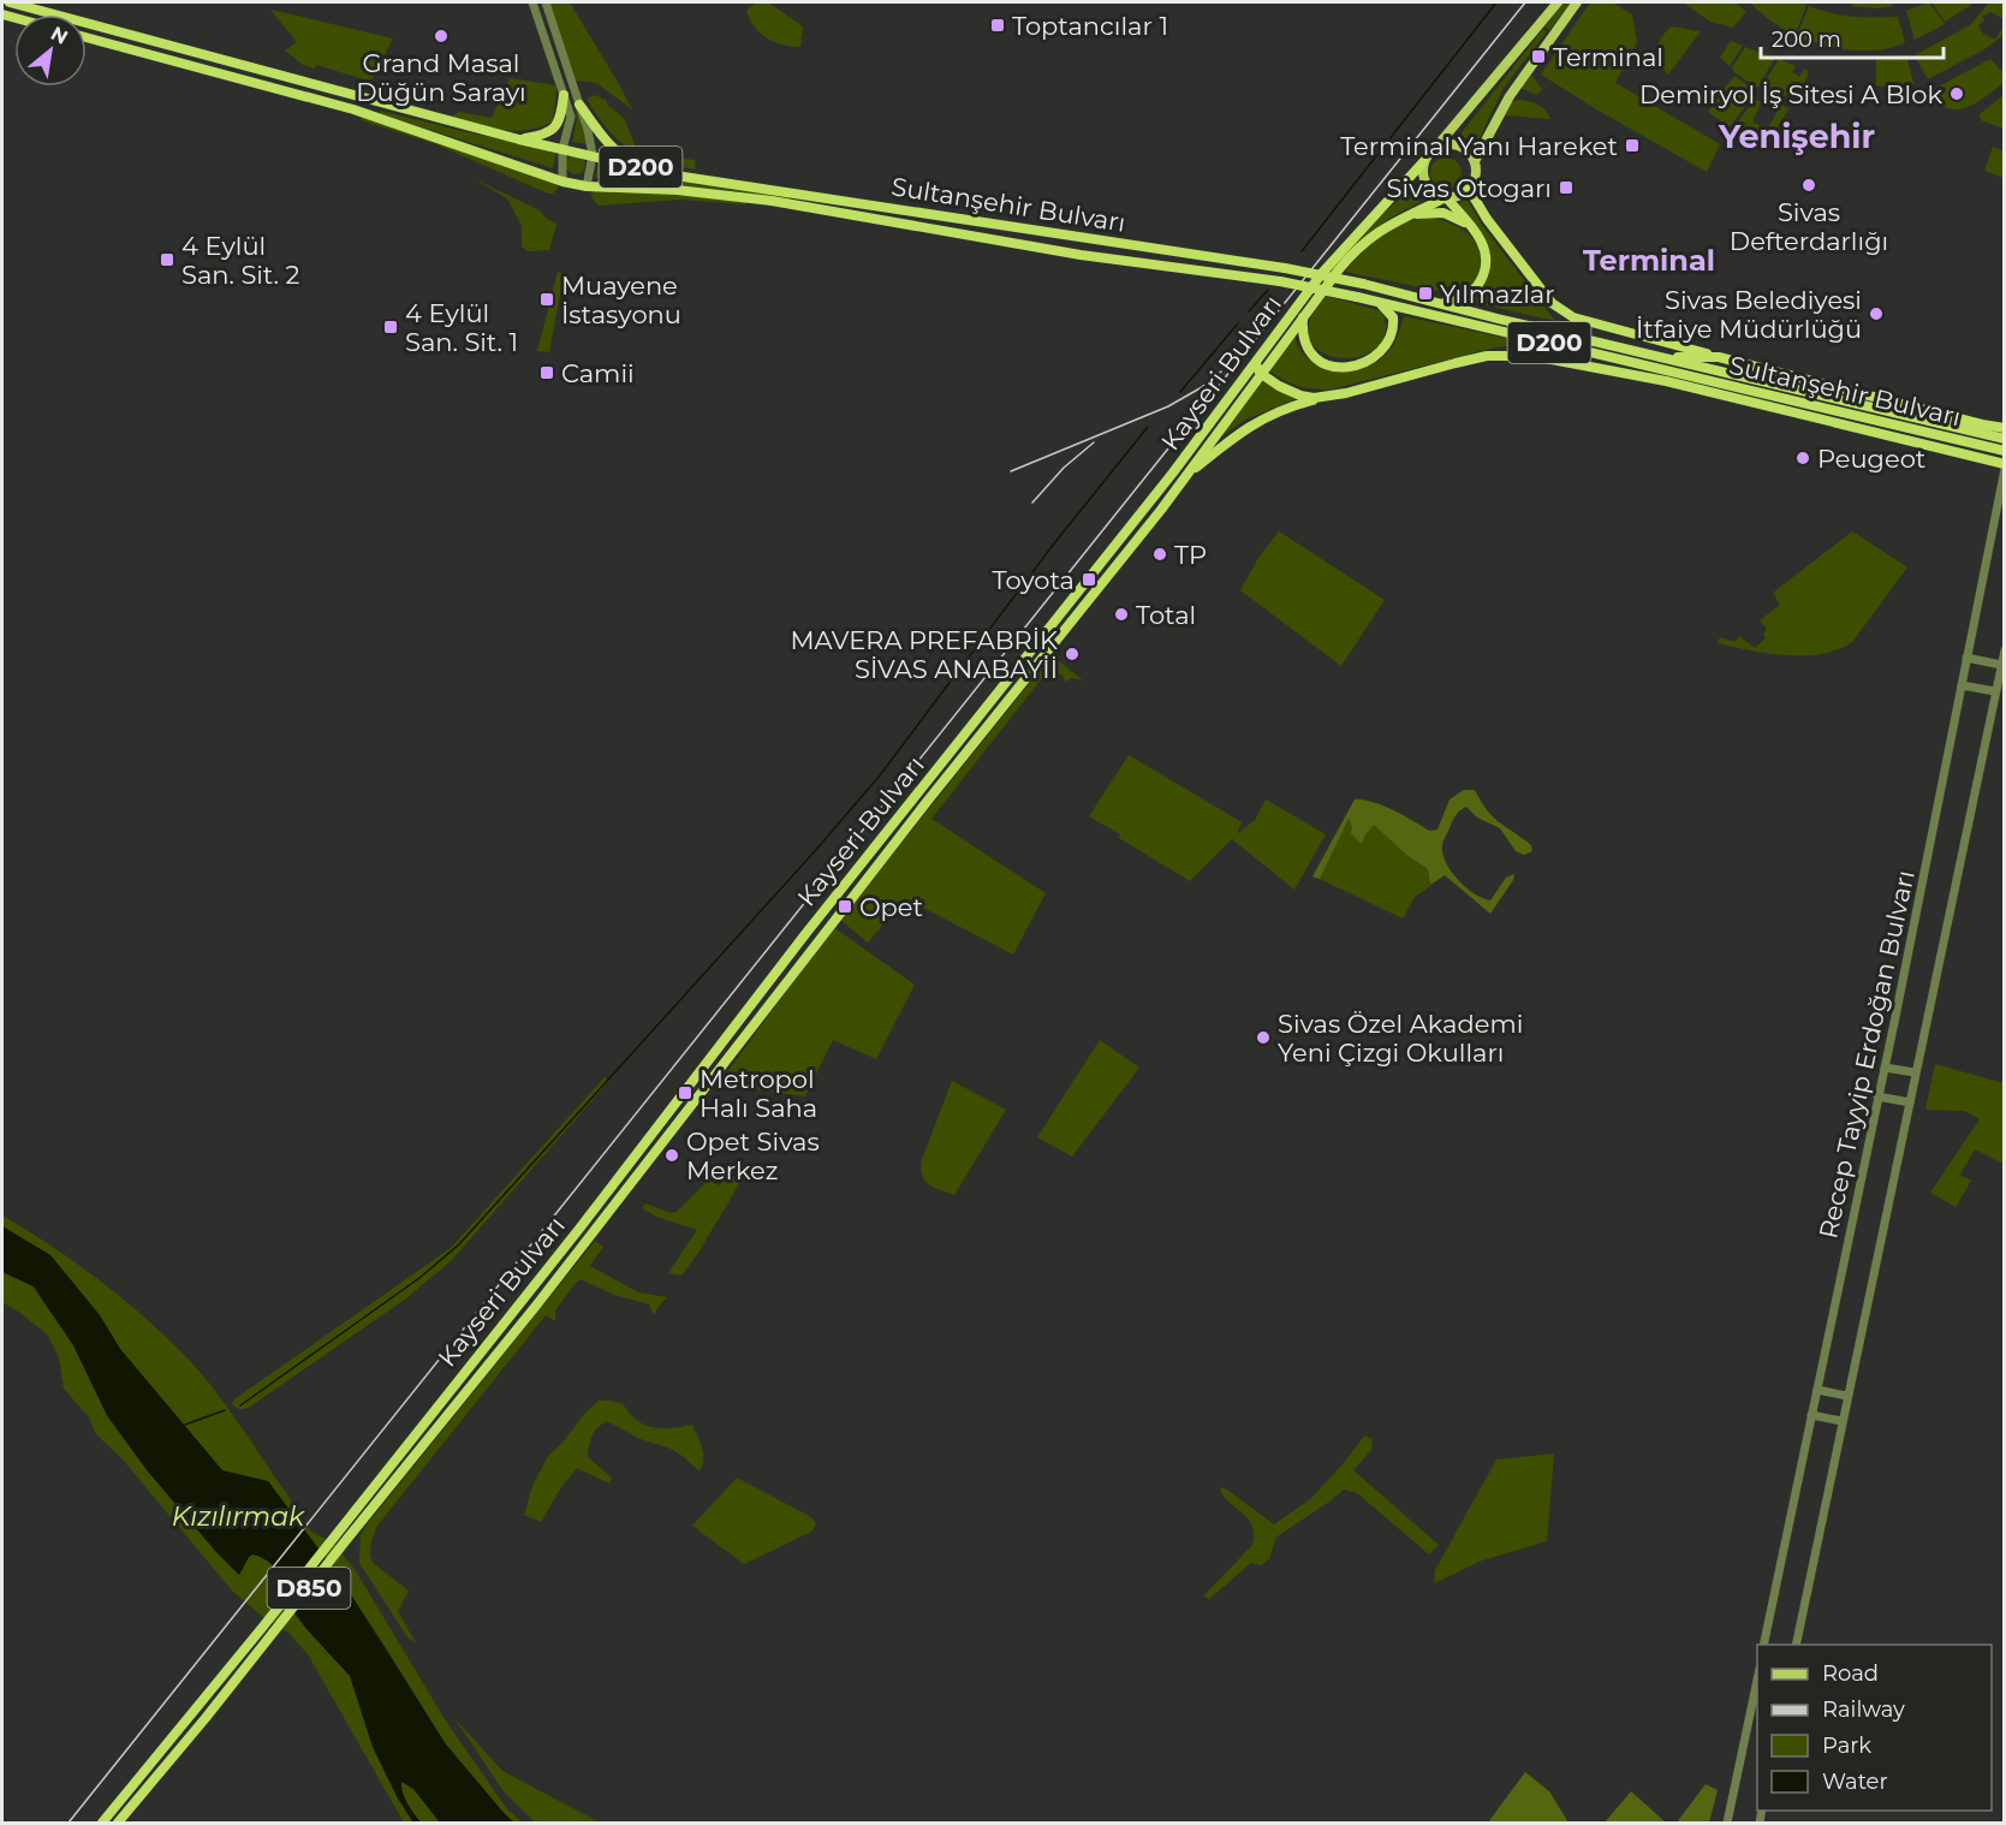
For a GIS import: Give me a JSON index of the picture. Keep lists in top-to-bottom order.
{
  "streets": {
    "highway": [
      "D200",
      "Sultanşehir Bulvarı",
      "Kayseri Bulvarı",
      "D850"
    ],
    "street": ["Recep Tayyip Erdoğan Bulvarı"]
  },
  "crossings": [
    ["Kayseri Bulvarı", "D850"]
  ],
  "districts": ["Yenişehir", "Terminal"],
  "water": ["Kızılırmak"],
  "places": {
    "transit": [
      "Toptancılar 1",
      "Terminal",
      "Terminal Yanı Hareket",
      "Sivas Otogarı",
      "4 Eylül San. Sit. 2",
      "Yılmazlar",
      "Muayene İstasyonu",
      "4 Eylül San. Sit. 1",
      "Camii",
      "Toyota",
      "Opet",
      "Metropol Halı Saha"
    ],
    "other": [
      "Grand Masal Düğün Sarayı",
      "Demiryol İş Sitesi A Blok",
      "Sivas Defterdarlığı",
      "Sivas Belediyesi İtfaiye Müdürlüğü",
      "Peugeot",
      "TP",
      "Total",
      "MAVERA PREFABRİK SİVAS ANABAYİİ",
      "Sivas Özel Akademi Yeni Çizgi Okulları",
      "Opet Sivas Merkez"
    ]
  },
  "legend": [
    "Road",
    "Railway",
    "Park",
    "Water"
  ],
  "scale_bar": "200 m",
  "north": "top right"
}
